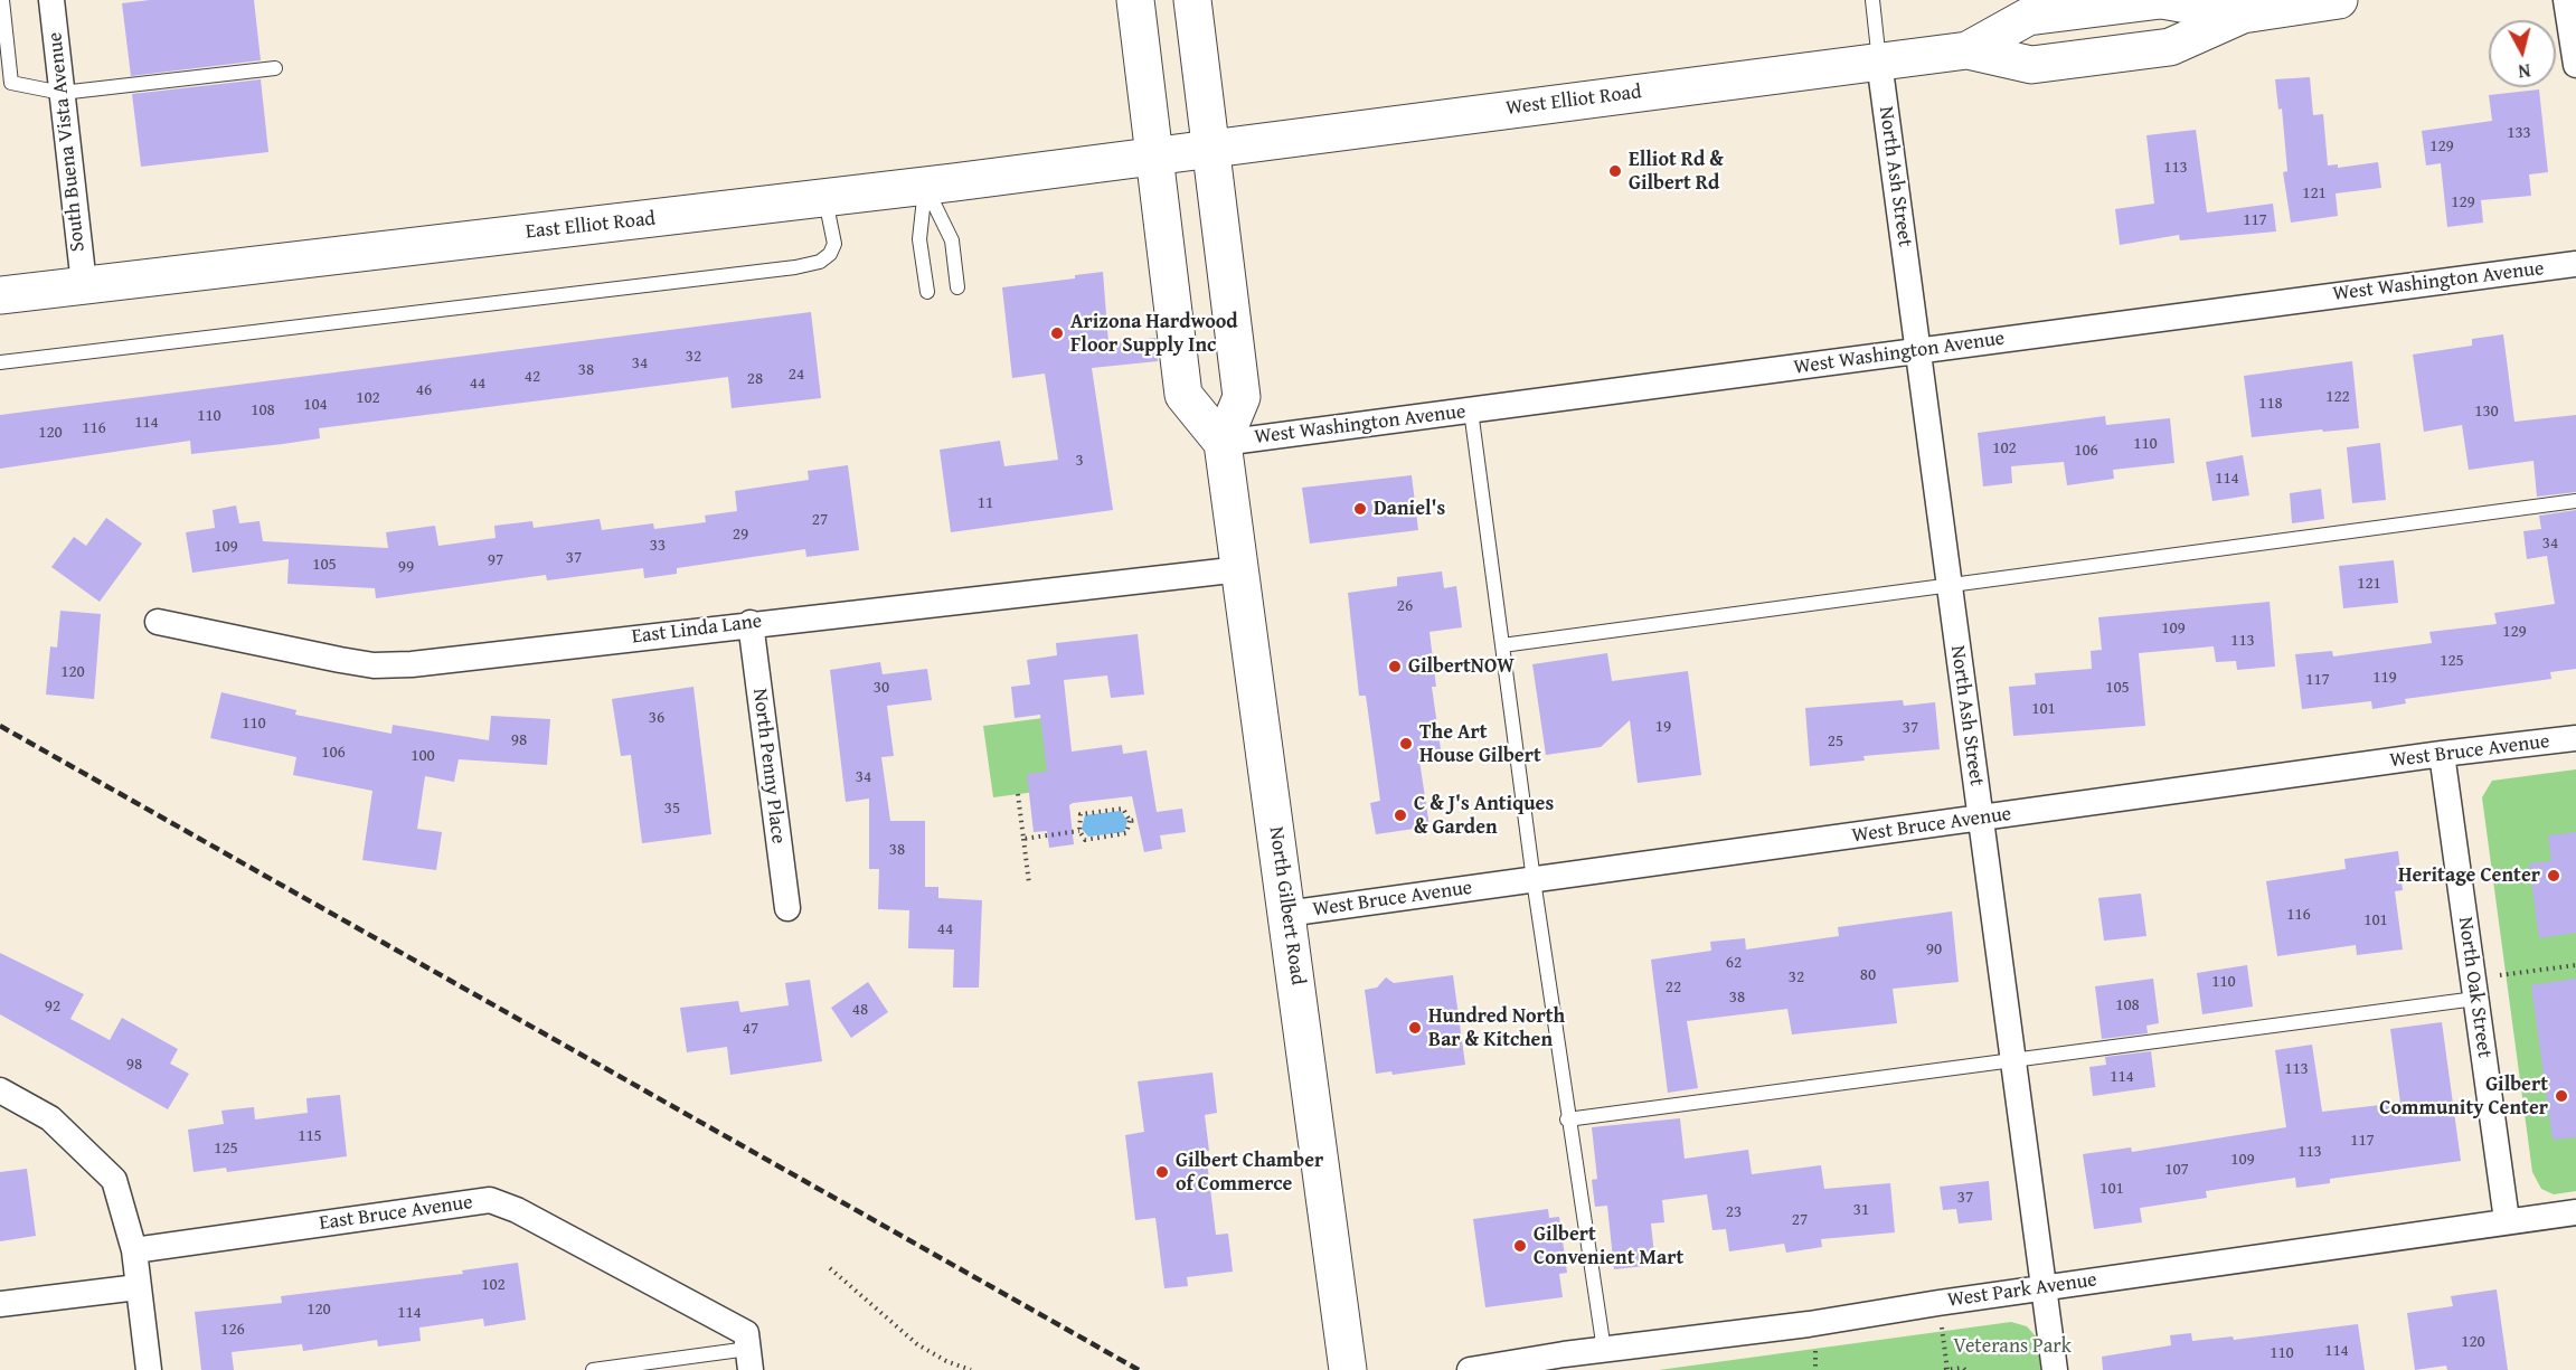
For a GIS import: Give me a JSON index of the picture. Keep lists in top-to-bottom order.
{
  "streets": {
    "main road": ["West Elliot Road", "East Elliot Road", "North Gilbert Road"],
    "street": [
      "South Buena Vista Avenue",
      "North Ash Street",
      "West Washington Avenue",
      "East Linda Lane",
      "West Bruce Avenue",
      "North Penny Place",
      "North Oak Street",
      "East Bruce Avenue",
      "West Park Avenue"
    ]
  },
  "crossings": [
    ["West Elliot Road", "North Ash Street"],
    ["West Elliot Road", "East Elliot Road"],
    ["South Buena Vista Avenue", "East Elliot Road"],
    ["North Ash Street", "West Washington Avenue"],
    ["North Ash Street", "West Bruce Avenue"],
    ["North Ash Street", "West Park Avenue"],
    ["West Washington Avenue", "North Gilbert Road"],
    ["East Linda Lane", "North Penny Place"],
    ["East Linda Lane", "North Gilbert Road"],
    ["West Bruce Avenue", "North Gilbert Road"],
    ["West Bruce Avenue", "North Oak Street"],
    ["North Oak Street", "West Park Avenue"]
  ],
  "parks": ["Veterans Park"],
  "places": [
    "Elliot Rd & Gilbert Rd",
    "Arizona Hardwood Floor Supply Inc",
    "Daniel's",
    "GilbertNOW",
    "The Art House Gilbert",
    "C & J's Antiques & Garden",
    "Heritage Center",
    "Hundred North Bar & Kitchen",
    "Gilbert Community Center",
    "Gilbert Chamber of Commerce",
    "Gilbert Convenient Mart"
  ],
  "house_numbers": [
    "133",
    "129",
    "113",
    "121",
    "129",
    "117",
    "32",
    "34",
    "38",
    "24",
    "42",
    "28",
    "44",
    "46",
    "122",
    "102",
    "118",
    "104",
    "108",
    "130",
    "110",
    "114",
    "116",
    "120",
    "110",
    "102",
    "106",
    "3",
    "114",
    "11",
    "27",
    "29",
    "34",
    "33",
    "109",
    "37",
    "97",
    "105",
    "99",
    "121",
    "26",
    "109",
    "129",
    "113",
    "125",
    "120",
    "119",
    "117",
    "30",
    "105",
    "101",
    "36",
    "110",
    "19",
    "37",
    "98",
    "25",
    "106",
    "100",
    "34",
    "35",
    "38",
    "116",
    "101",
    "44",
    "90",
    "62",
    "80",
    "32",
    "110",
    "22",
    "38",
    "108",
    "92",
    "48",
    "47",
    "98",
    "113",
    "114",
    "115",
    "117",
    "125",
    "113",
    "109",
    "107",
    "101",
    "37",
    "31",
    "23",
    "27",
    "102",
    "120",
    "114",
    "126",
    "120",
    "114",
    "110"
  ],
  "north": "bottom"
}
